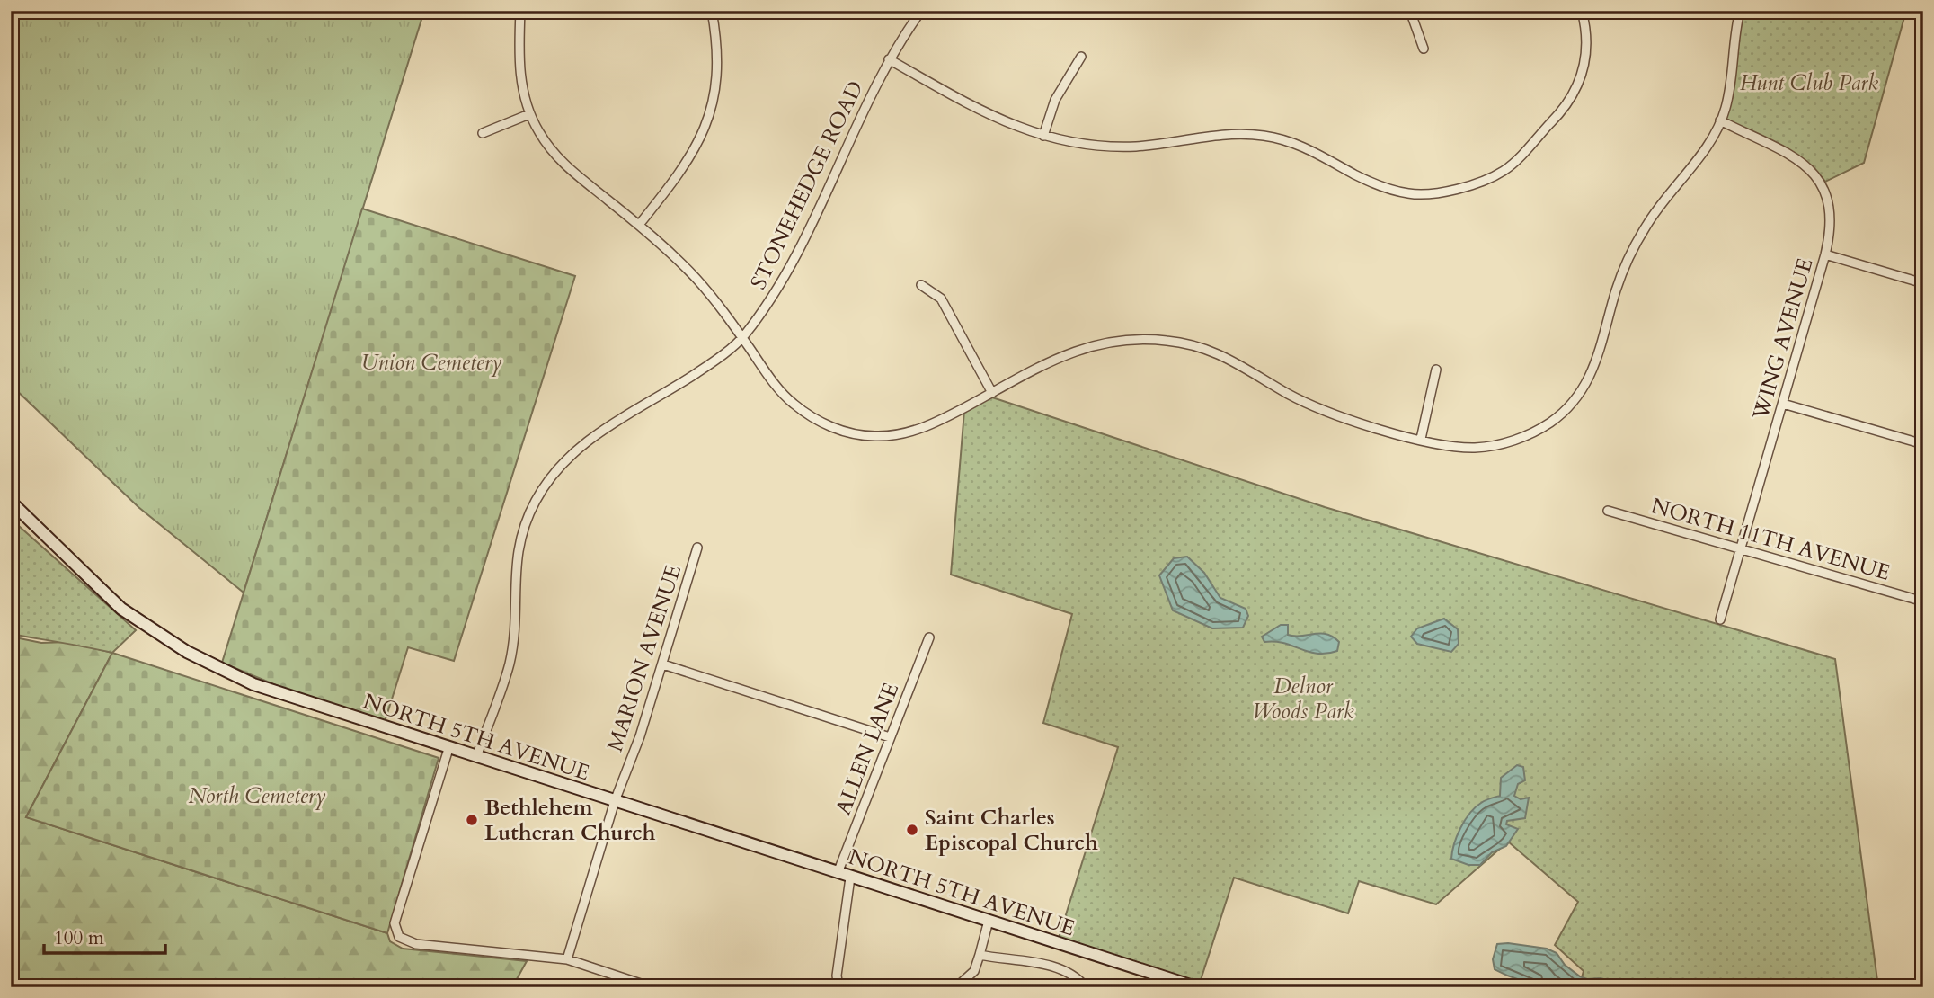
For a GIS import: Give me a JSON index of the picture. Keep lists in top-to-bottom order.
{
  "streets": {
    "main road": ["NORTH 5TH AVENUE"],
    "street": [
      "STONEHEDGE ROAD",
      "WING AVENUE",
      "NORTH 11TH AVENUE",
      "MARION AVENUE",
      "ALLEN LANE"
    ]
  },
  "crossings": [
    ["STONEHEDGE ROAD", "NORTH 5TH AVENUE"],
    ["WING AVENUE", "NORTH 11TH AVENUE"],
    ["MARION AVENUE", "NORTH 5TH AVENUE"],
    ["NORTH 5TH AVENUE", "ALLEN LANE"]
  ],
  "parks": [
    "Hunt Club Park",
    "Union Cemetery",
    "Delnor Woods Park",
    "North Cemetery"
  ],
  "places": ["Bethlehem Lutheran Church", "Saint Charles Episcopal Church"],
  "scale_bar": "100 m"
}
